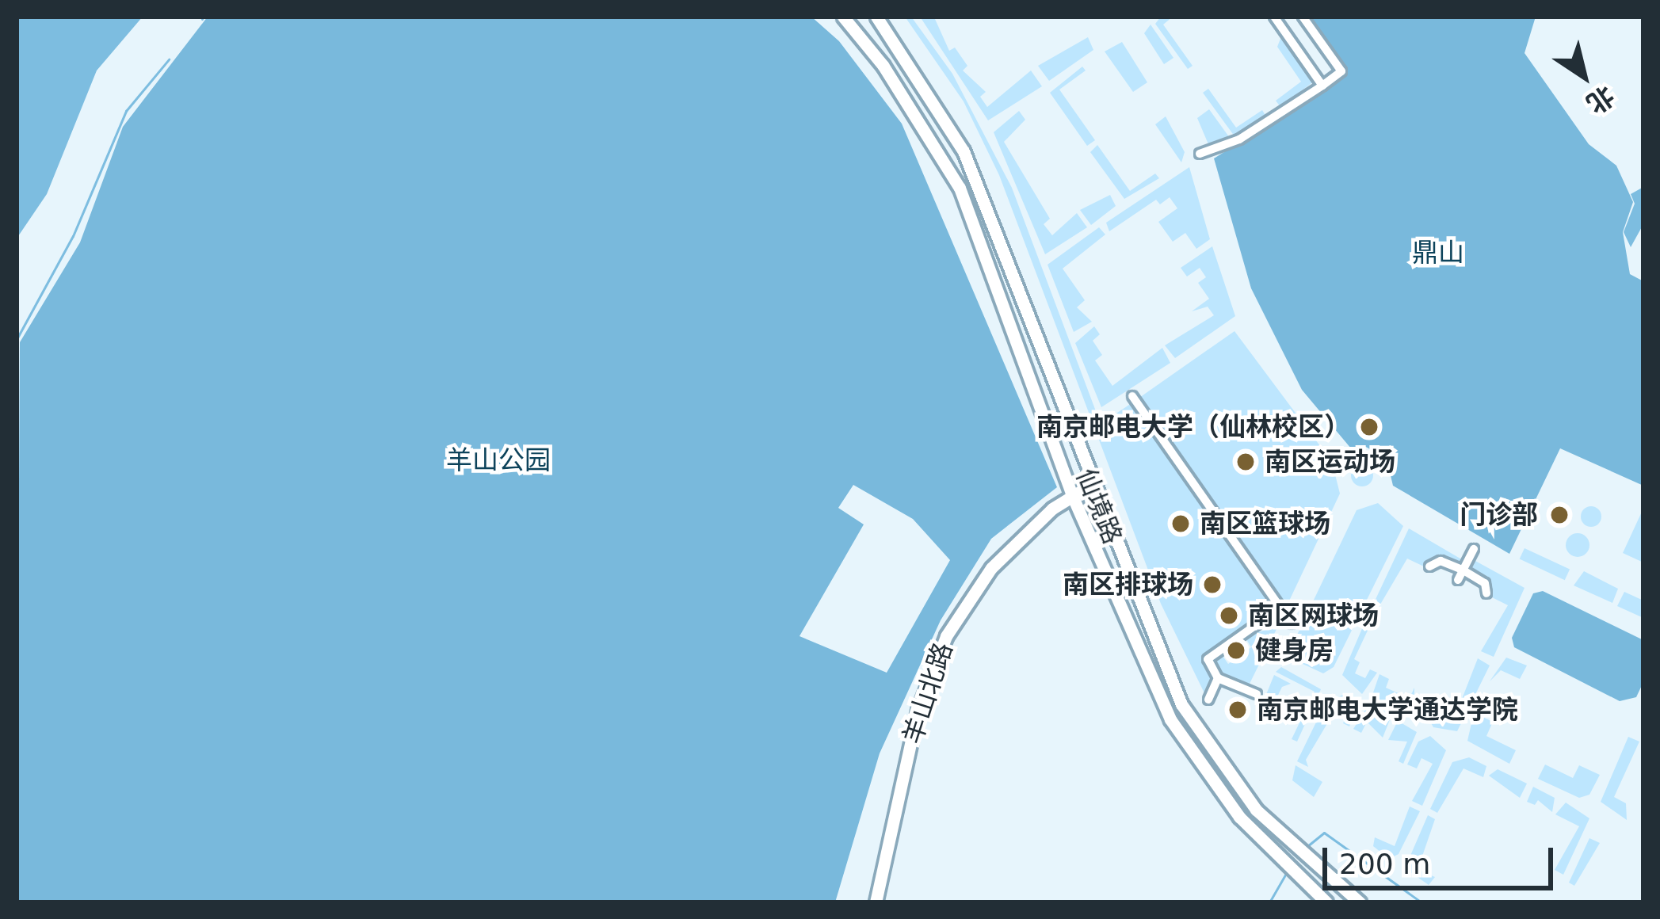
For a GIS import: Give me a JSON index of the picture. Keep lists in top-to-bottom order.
{
  "streets": {
    "main road": ["仙境路", "羊山北路"]
  },
  "crossings": [
    ["仙境路", "羊山北路"]
  ],
  "parks": ["鼎山", "羊山公园"],
  "places": [
    "南京邮电大学（仙林校区）",
    "南区运动场",
    "门诊部",
    "南区篮球场",
    "南区排球场",
    "南区网球场",
    "健身房",
    "南京邮电大学通达学院"
  ],
  "scale_bar": "200 m",
  "north": "bottom right"
}
